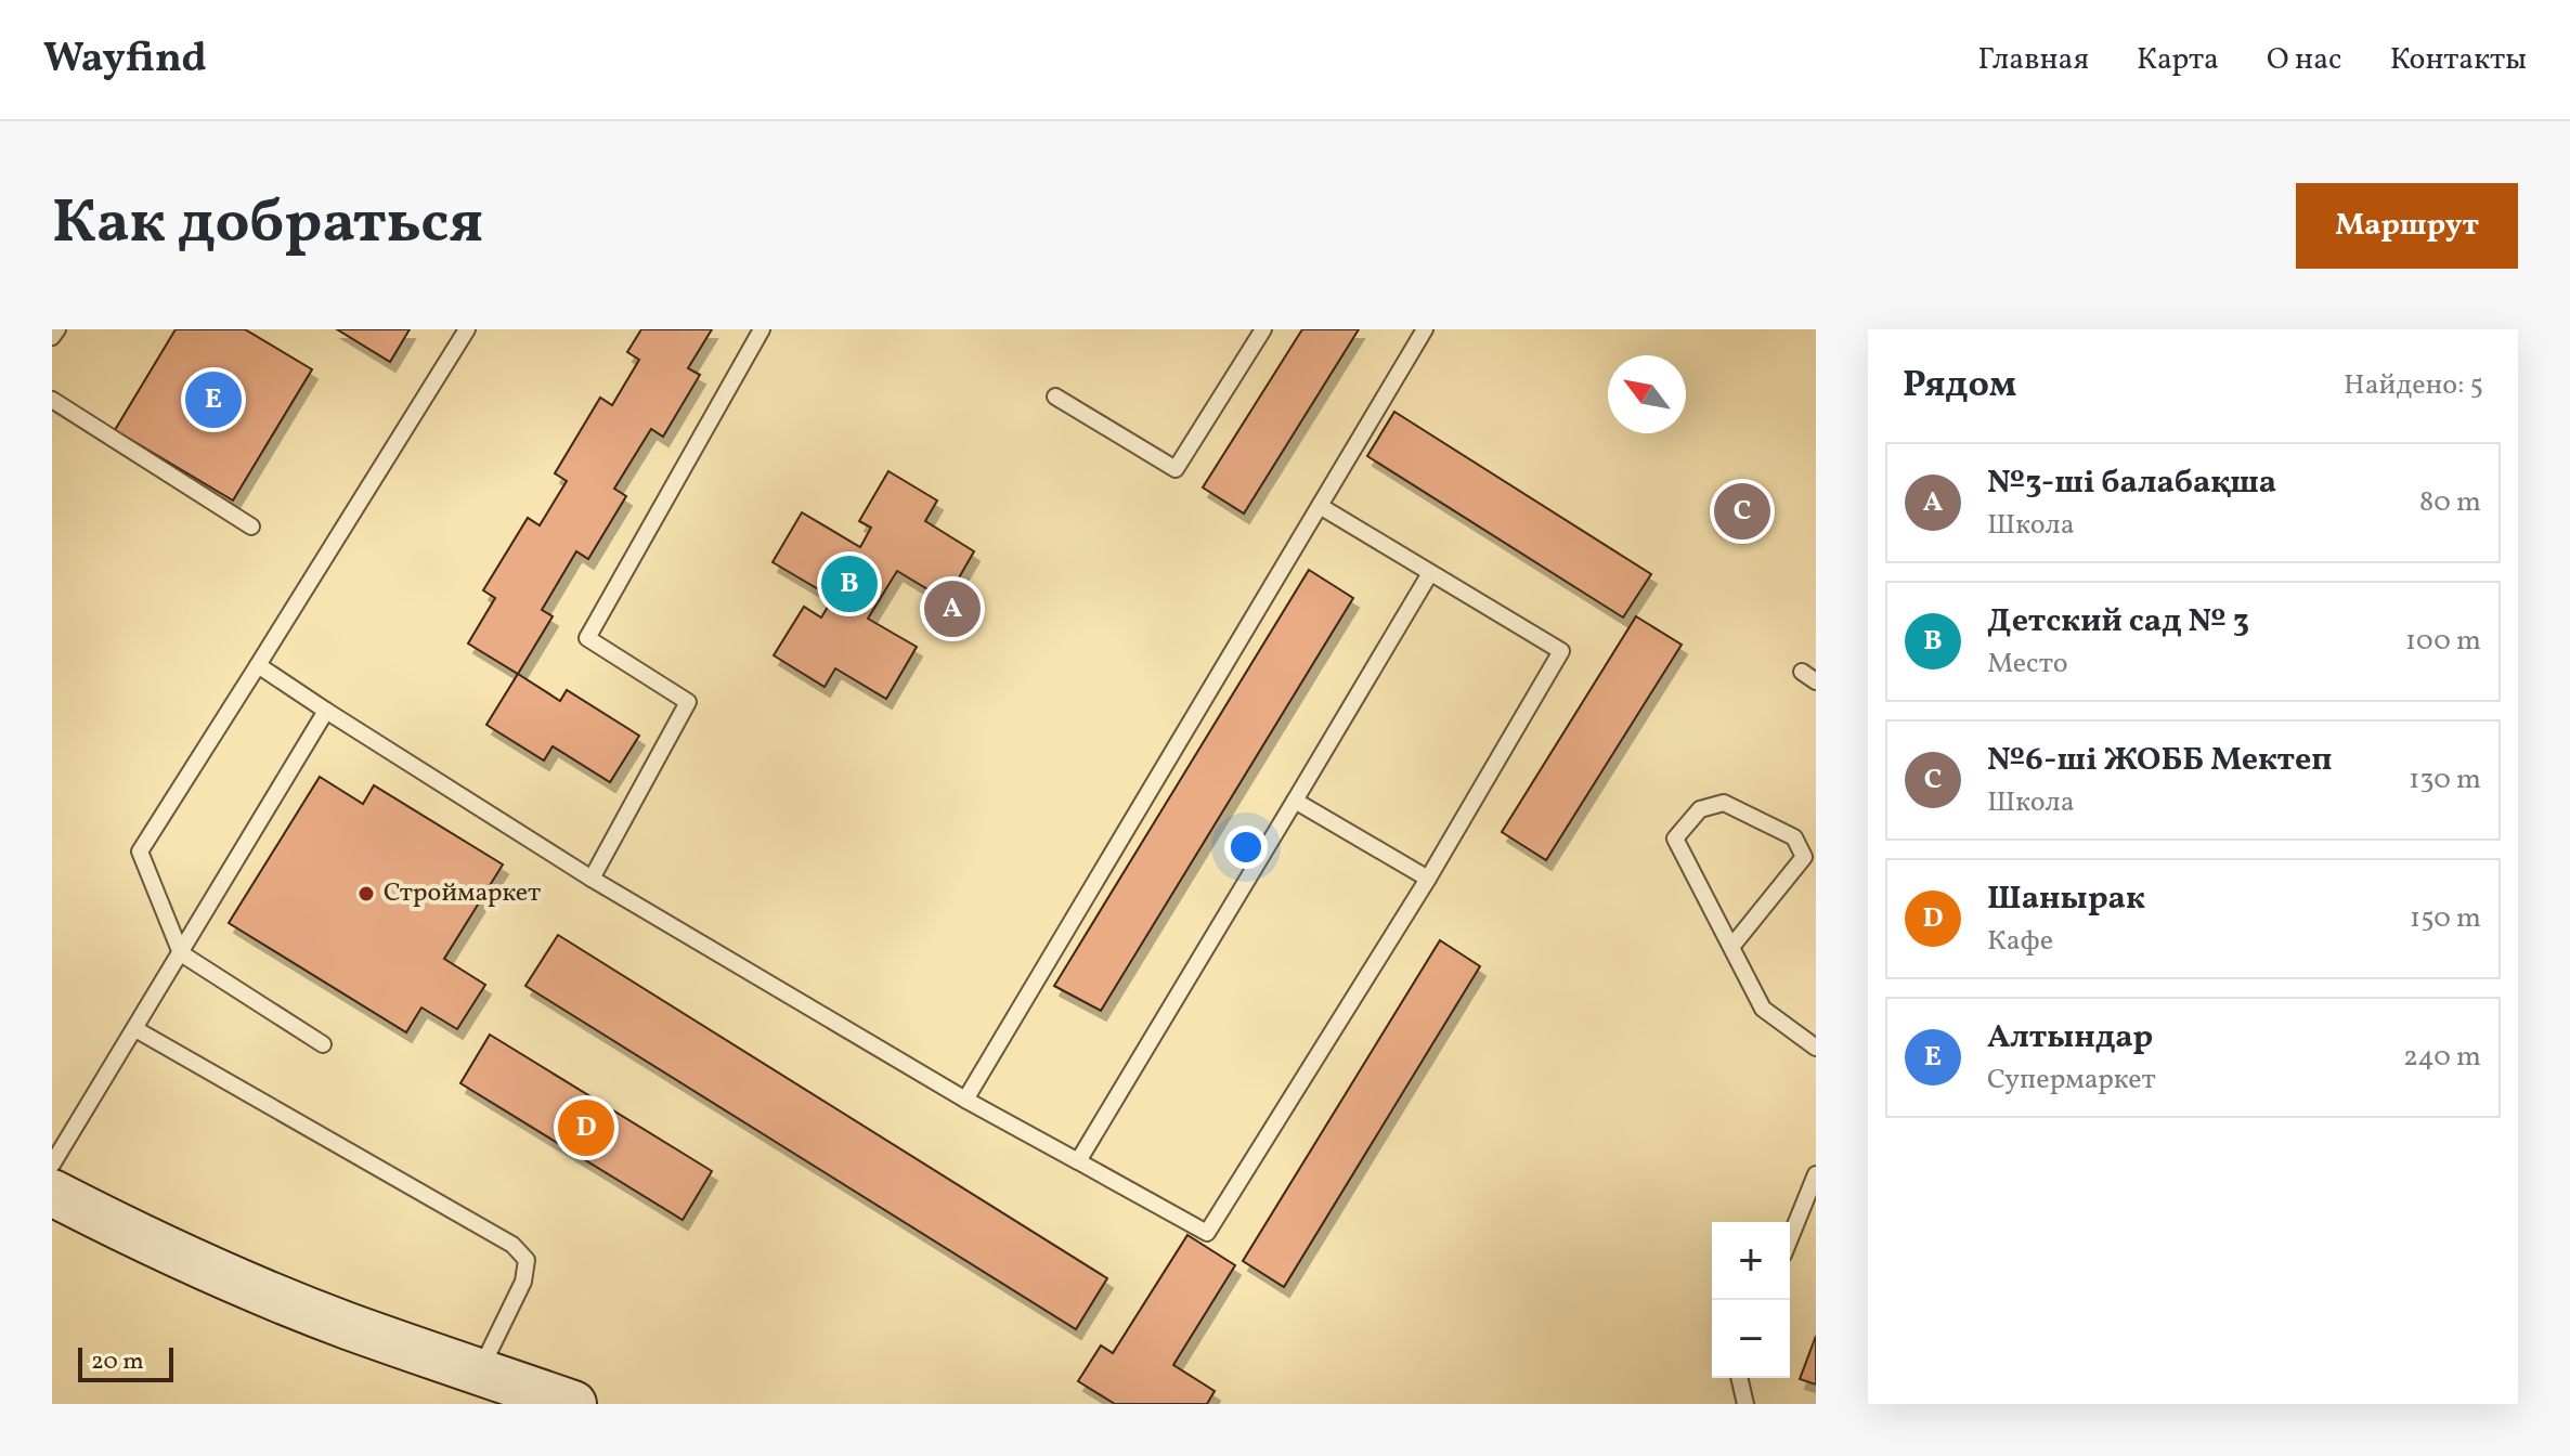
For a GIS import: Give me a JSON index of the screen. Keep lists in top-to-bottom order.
{
  "places": ["Строймаркет"],
  "scale_bar": "20 m",
  "north": "top left",
  "page": {
    "header": "Wayfind",
    "nav": [
      "Главная",
      "Карта",
      "О нас",
      "Контакты"
    ],
    "title": "Как добраться",
    "buttons": "Маршрут",
    "heading": ["Рядом", "Найдено: 5"],
    "pins": [
      "E",
      "C",
      "B",
      "A",
      "D"
    ],
    "list": [
      {
        "mark": "A",
        "name": "№3-ші балабақша",
        "note": "Школа",
        "value": "80 m"
      },
      {
        "mark": "B",
        "name": "Детский сад № 3",
        "note": "Место",
        "value": "100 m"
      },
      {
        "mark": "C",
        "name": "№6-ші ЖОББ Мектеп",
        "note": "Школа",
        "value": "130 m"
      },
      {
        "mark": "D",
        "name": "Шанырак",
        "note": "Кафе",
        "value": "150 m"
      },
      {
        "mark": "E",
        "name": "Алтындар",
        "note": "Супермаркет",
        "value": "240 m"
      }
    ],
    "map_buttons": ["+", "−"],
    "scale": "20 m"
  }
}
